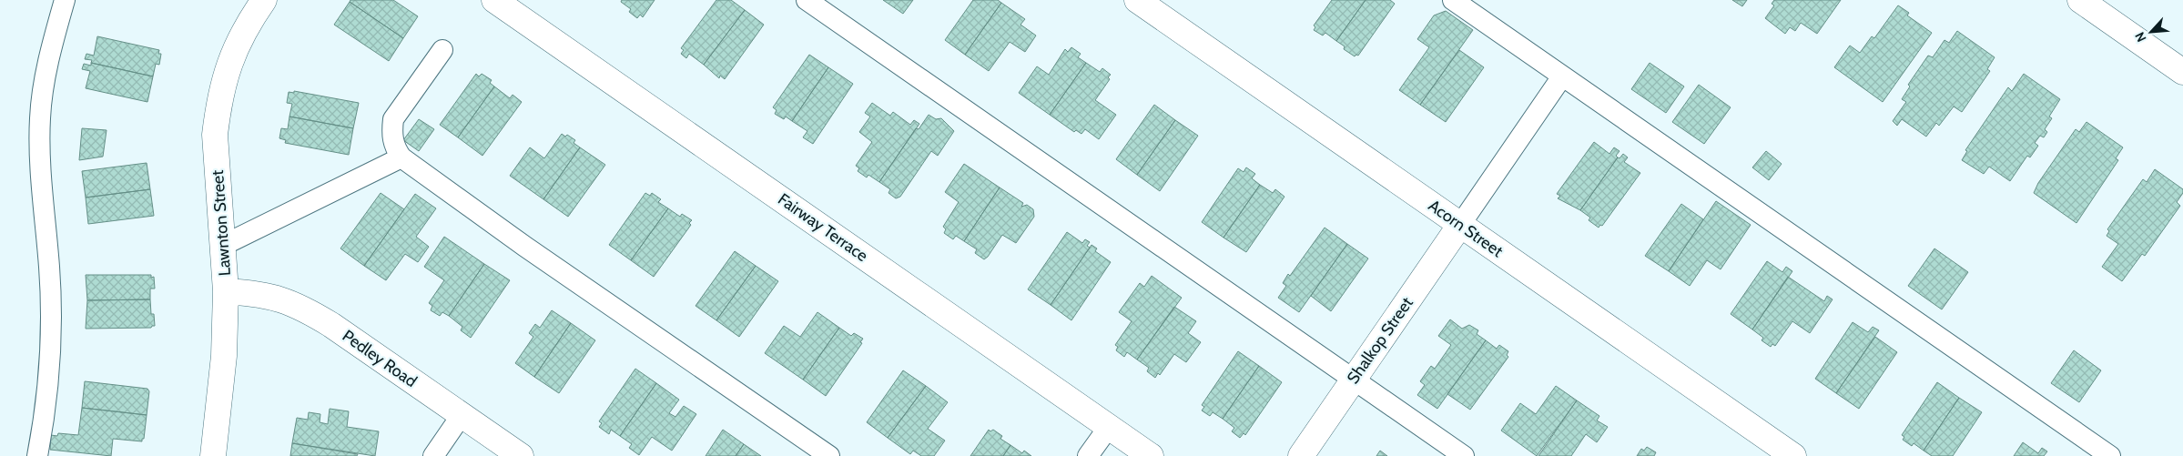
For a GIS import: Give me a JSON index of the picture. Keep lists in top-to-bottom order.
{
  "streets": {
    "street": [
      "Lawnton Street",
      "Fairway Terrace",
      "Acorn Street",
      "Shalkop Street",
      "Pedley Road"
    ]
  },
  "crossings": [
    ["Lawnton Street", "Pedley Road"],
    ["Acorn Street", "Shalkop Street"]
  ],
  "north": "bottom left"
}
